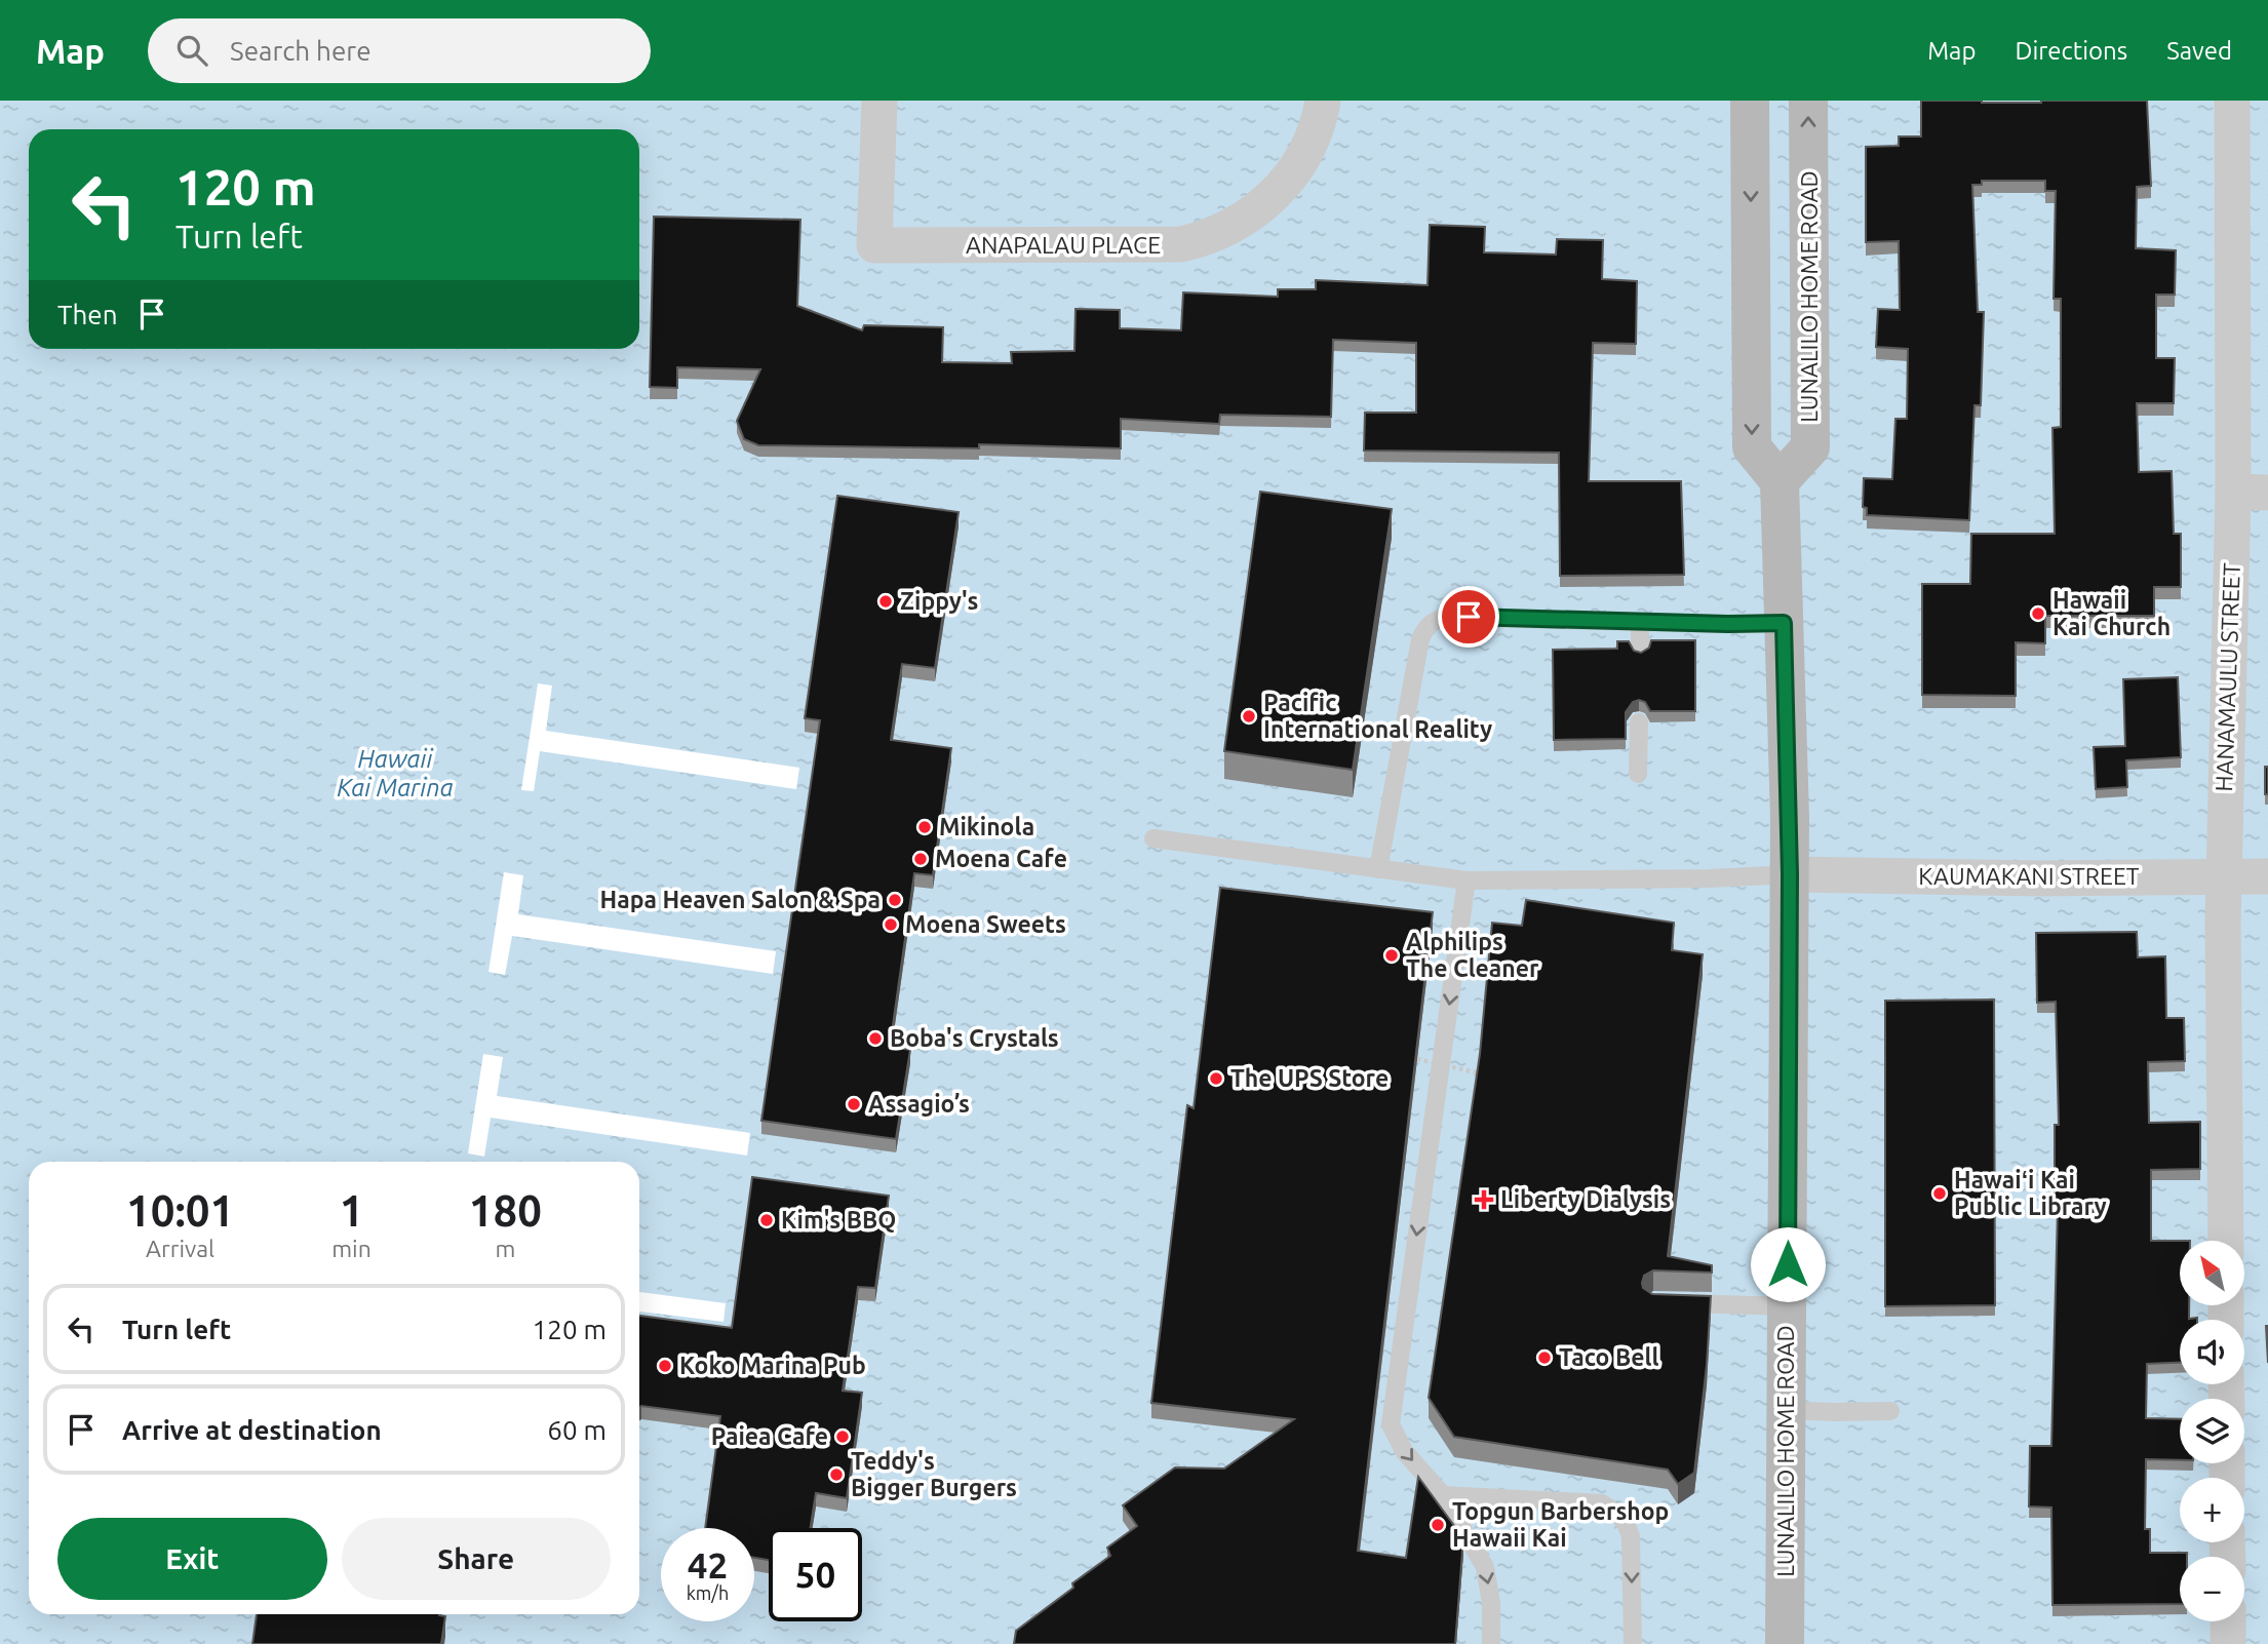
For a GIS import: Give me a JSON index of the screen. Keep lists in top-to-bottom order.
{
  "streets": {
    "main road": ["LUNALILO HOME ROAD"],
    "street": ["ANAPALAU PLACE", "HANAMAULU STREET", "KAUMAKANI STREET"]
  },
  "crossings": [
    ["LUNALILO HOME ROAD", "KAUMAKANI STREET"],
    ["HANAMAULU STREET", "KAUMAKANI STREET"]
  ],
  "water": ["Hawaii Kai Marina"],
  "places": {
    "other": [
      "Zippy's",
      "Hawaii Kai Church",
      "Pacific International Reality",
      "Mikinola",
      "Moena Cafe",
      "Hapa Heaven Salon & Spa",
      "Moena Sweets",
      "Alphilips The Cleaner",
      "Boba's Crystals",
      "The UPS Store",
      "Assagio’s",
      "Hawaiʻi Kai Public Library",
      "Kim's BBQ",
      "Taco Bell",
      "Koko Marina Pub",
      "Paiea Cafe",
      "Teddy's Bigger Burgers",
      "Topgun Barbershop Hawaii Kai"
    ],
    "health": ["Liberty Dialysis"]
  },
  "north": "top left",
  "page": {
    "header": "Map",
    "search": "Search here",
    "nav": ["Map", "Directions", "Saved"],
    "turn": ["120 m", "Turn left"],
    "then": "Then",
    "eta": [
      "10:01",
      "Arrival",
      "1",
      "min",
      "180",
      "m"
    ],
    "map_buttons": ["+", "−"],
    "list": [
      {
        "name": "Turn left",
        "value": "120 m"
      },
      {
        "name": "Arrive at destination",
        "value": "60 m"
      }
    ],
    "buttons": ["Exit", "Share"],
    "speed": "42 km/h",
    "limit": "50"
  }
}
